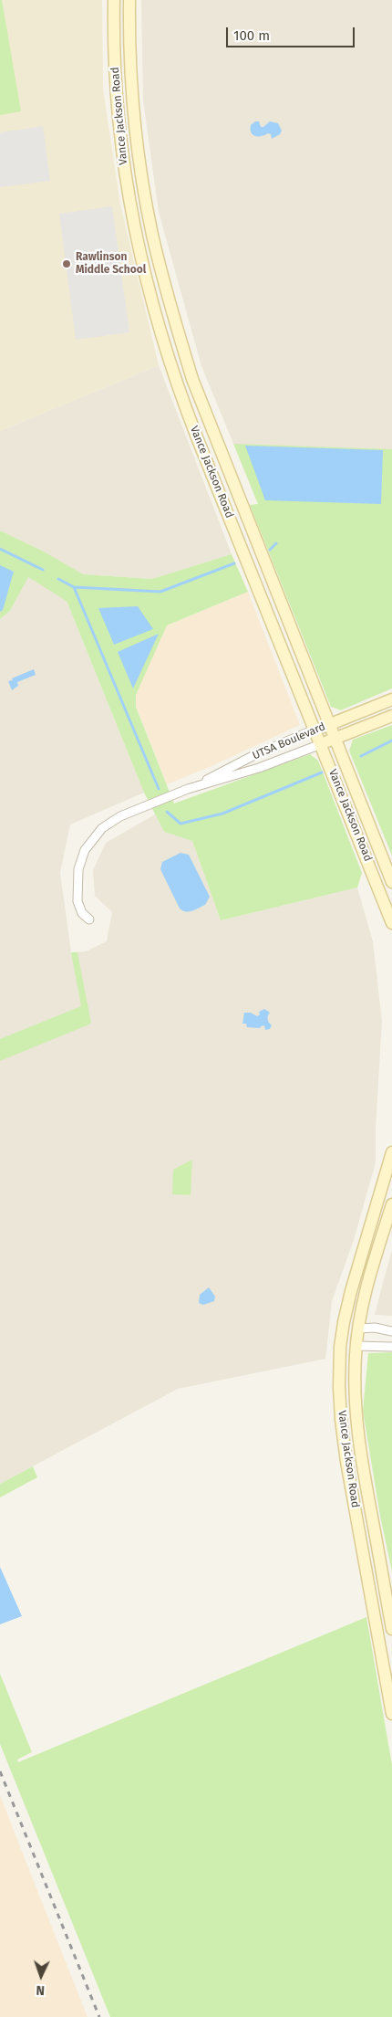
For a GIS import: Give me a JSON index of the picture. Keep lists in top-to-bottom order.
{
  "streets": {
    "main road": ["Vance Jackson Road", "UTSA Boulevard"]
  },
  "crossings": [
    ["Vance Jackson Road", "UTSA Boulevard"]
  ],
  "places": ["Rawlinson Middle School"],
  "scale_bar": "100 m",
  "north": "bottom"
}
